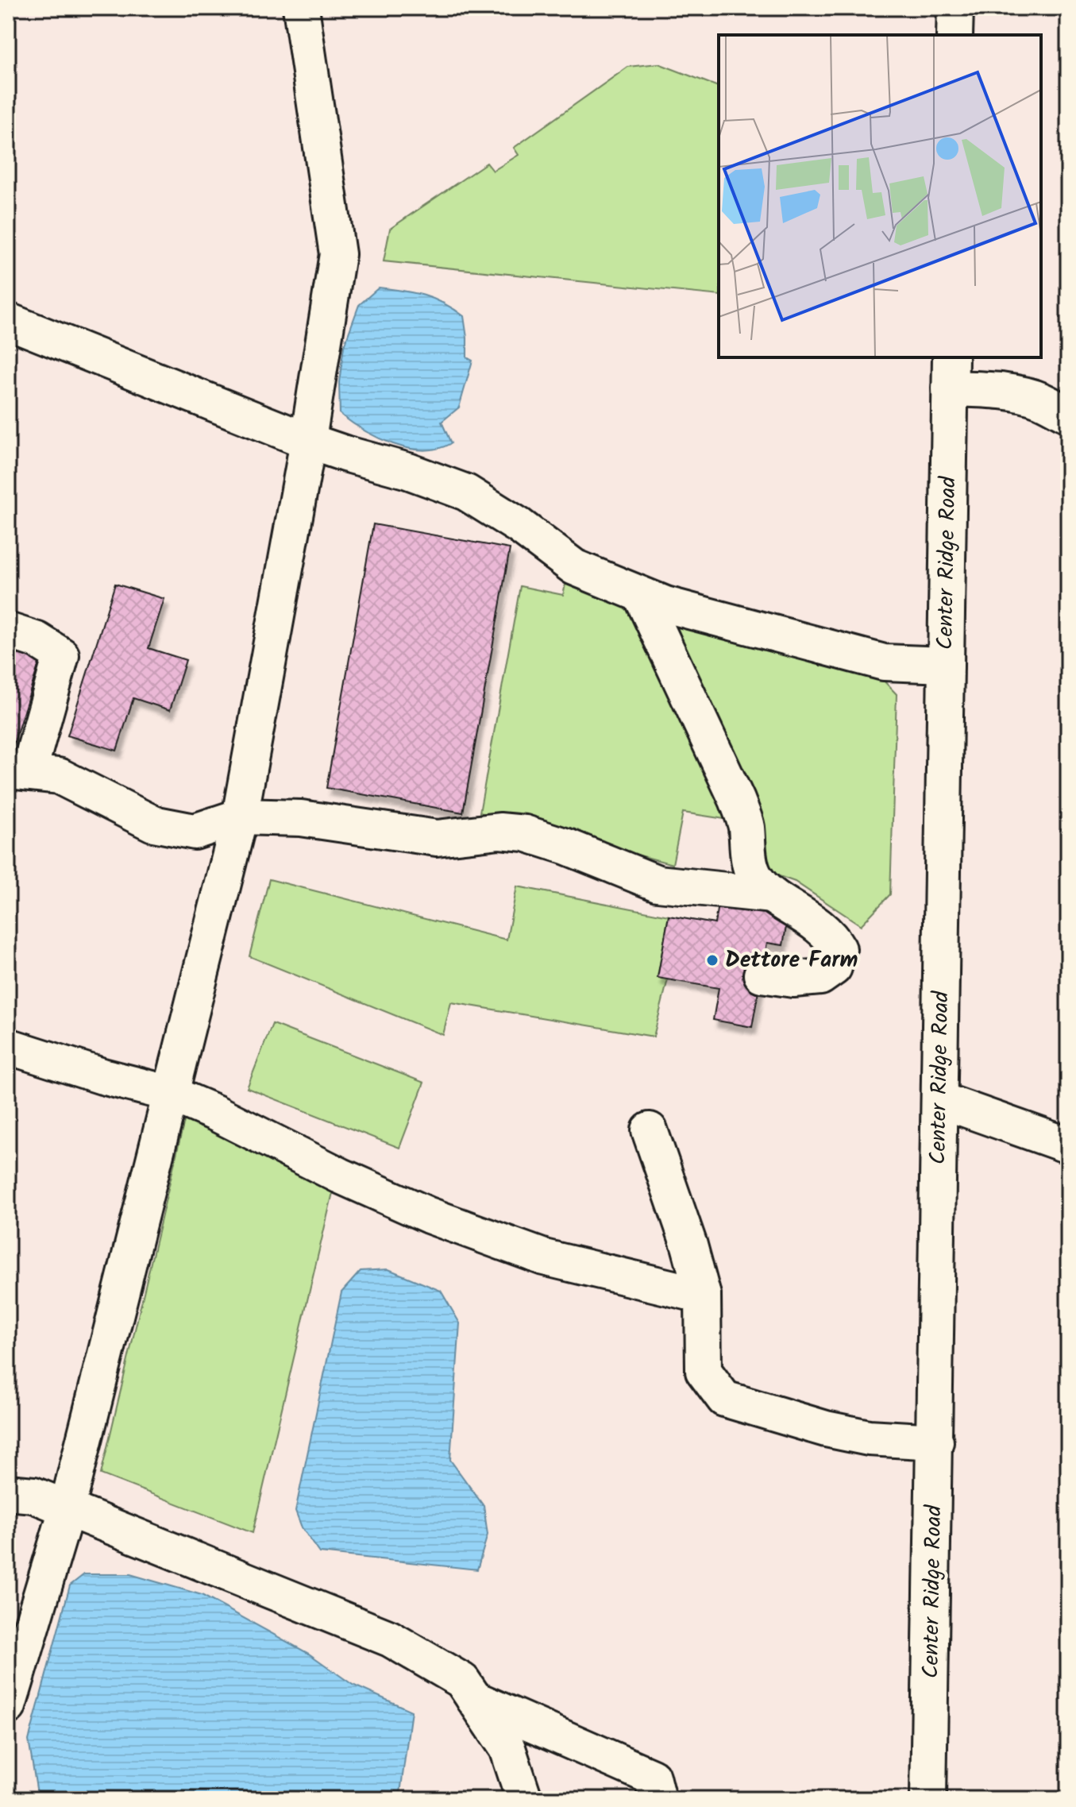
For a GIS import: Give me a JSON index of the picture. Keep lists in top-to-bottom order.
{
  "streets": {
    "main road": ["Center Ridge Road"]
  },
  "places": ["Dettore Farm"]
}
